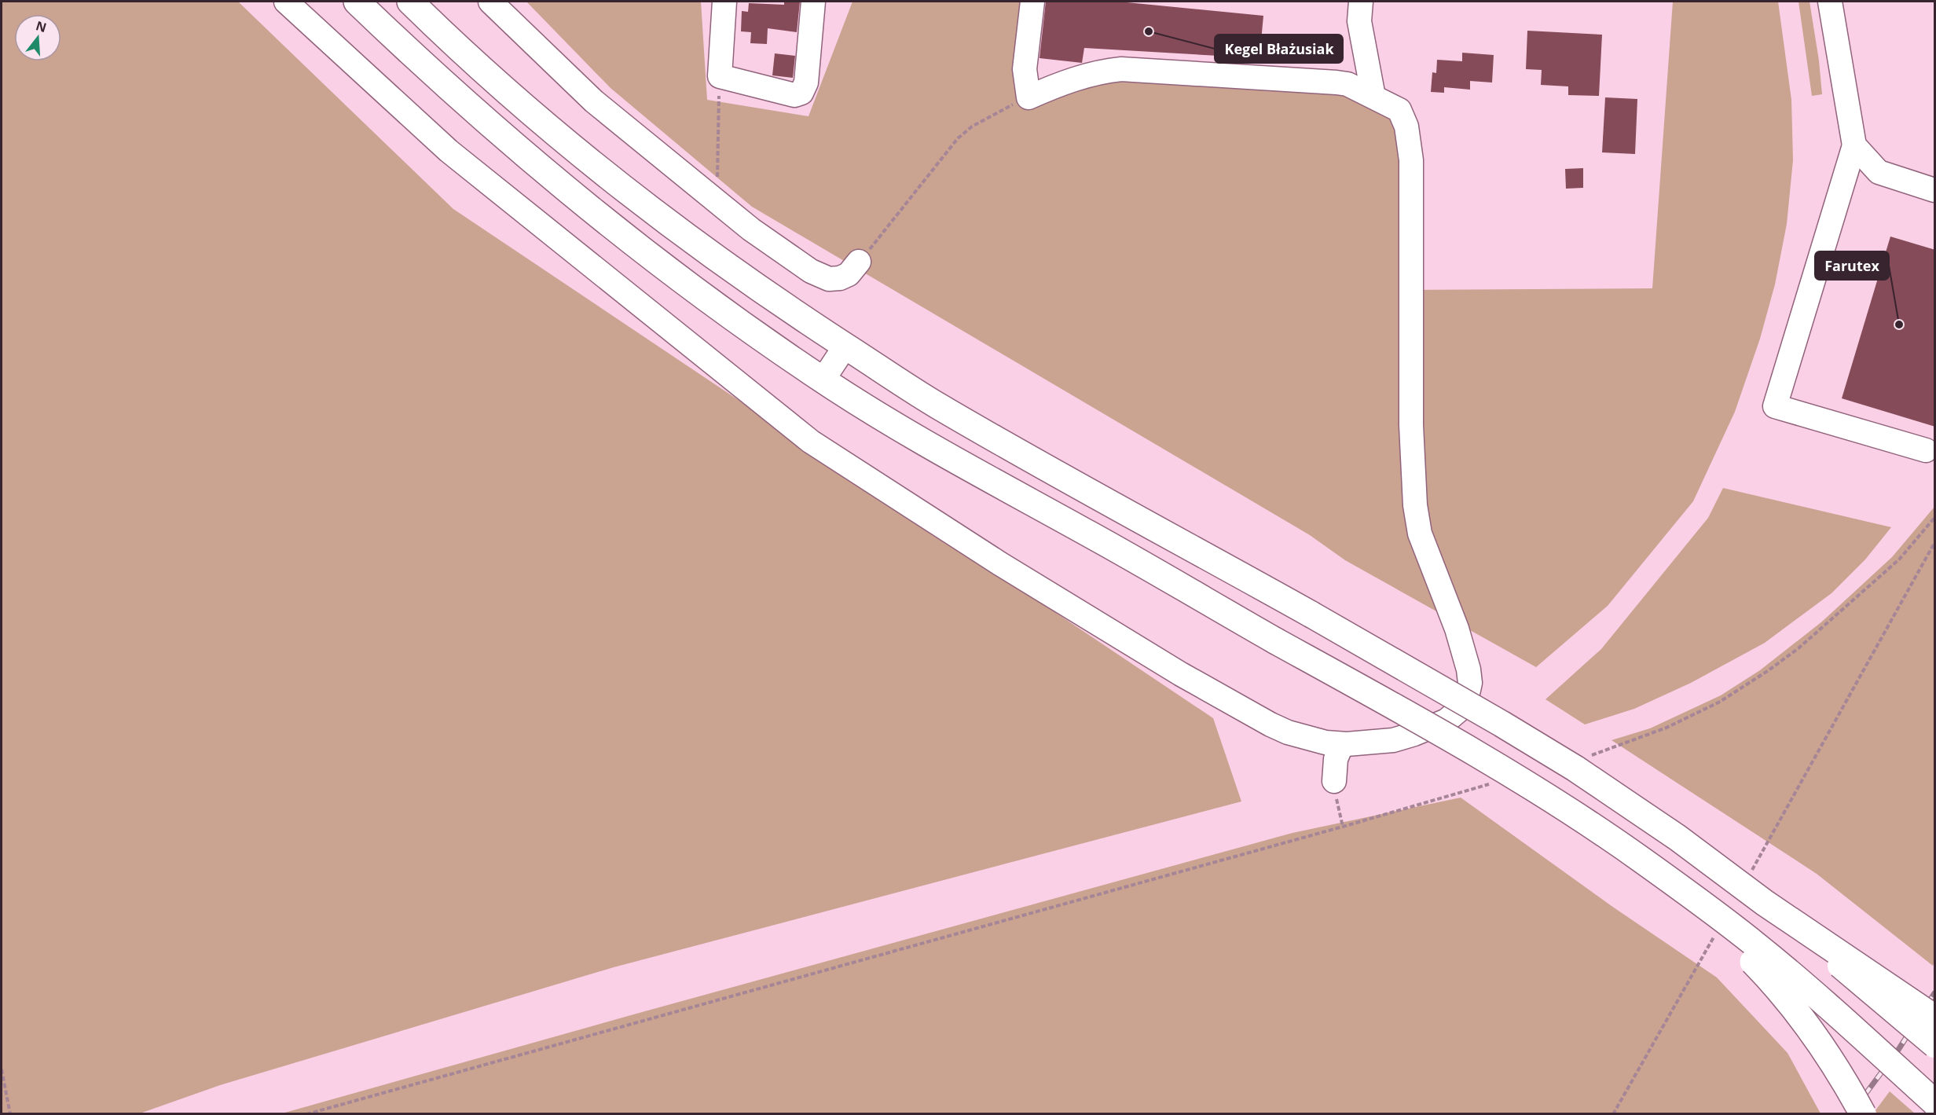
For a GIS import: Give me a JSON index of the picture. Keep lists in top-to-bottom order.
{
  "places": ["Kegel Błażusiak", "Farutex"],
  "north": "top"
}
